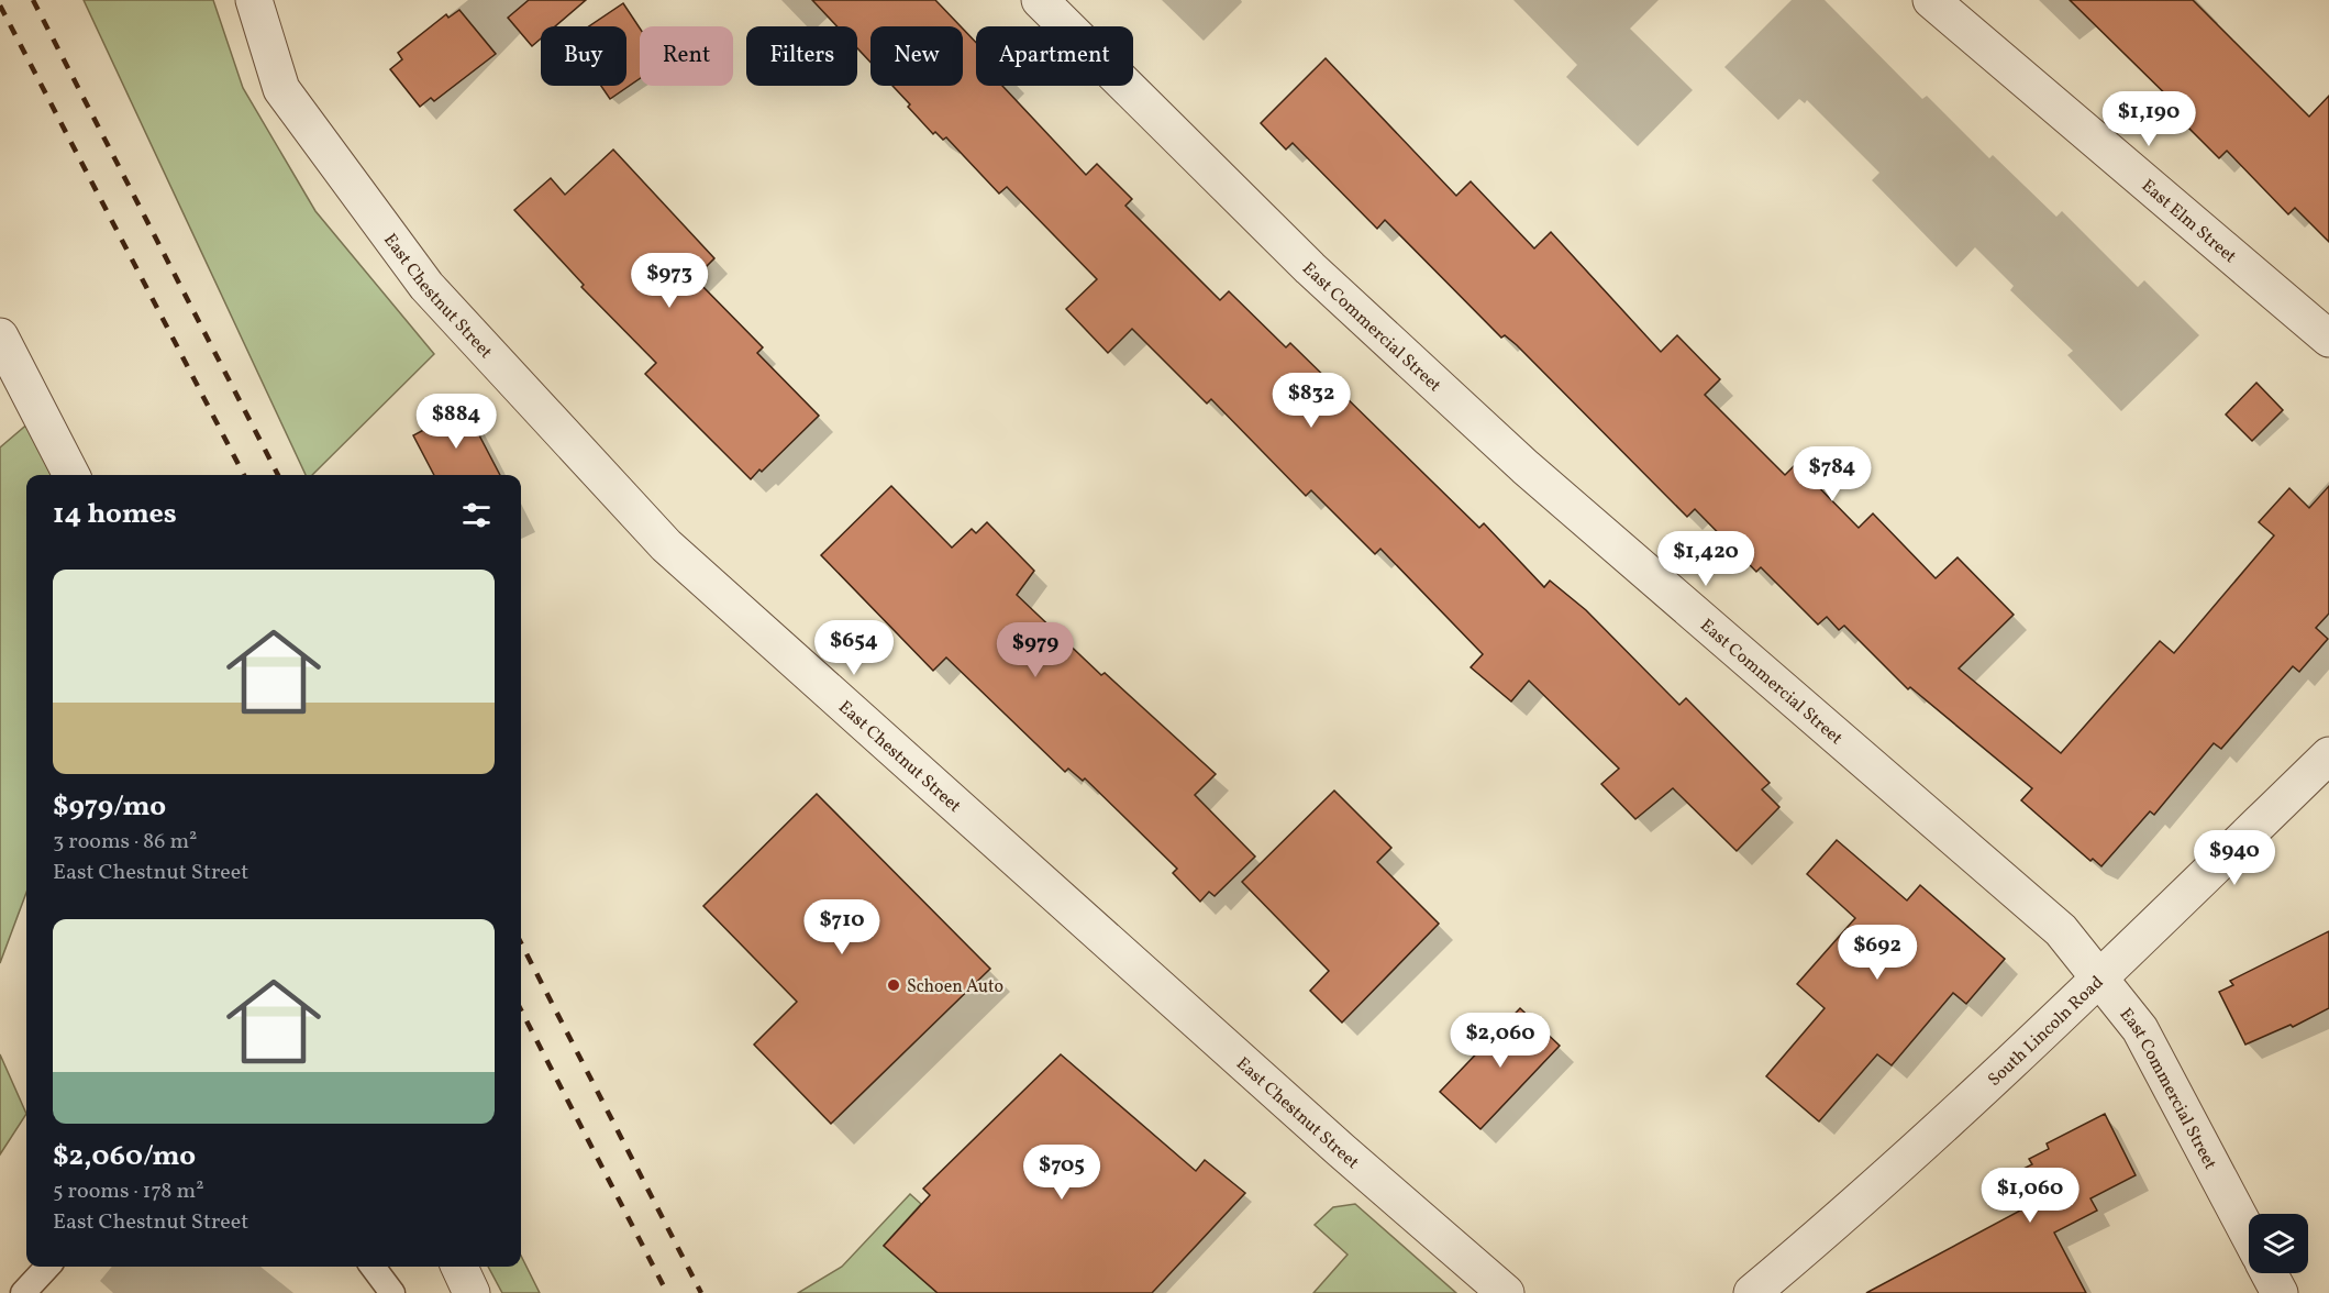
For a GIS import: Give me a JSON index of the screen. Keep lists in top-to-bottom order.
{
  "streets": {
    "street": [
      "East Elm Street",
      "East Chestnut Street",
      "East Commercial Street",
      "South Lincoln Road"
    ]
  },
  "crossings": [
    ["East Commercial Street", "South Lincoln Road"]
  ],
  "places": ["Schoen Auto"],
  "page": {
    "chip": [
      "Buy",
      "Rent",
      "Filters",
      "New",
      "Apartment"
    ],
    "price": [
      "$1,190",
      "$973",
      "$832",
      "$884",
      "$784",
      "$1,420",
      "$654",
      "$979",
      "$940",
      "$710",
      "$692",
      "$2,060",
      "$705",
      "$1,060"
    ],
    "heading": "14 homes",
    "list": [
      {
        "name": "$979/mo",
        "note": "3 rooms · 86 m² · East Chestnut Street"
      },
      {
        "name": "$2,060/mo",
        "note": "5 rooms · 178 m² · East Chestnut Street"
      }
    ]
  }
}
